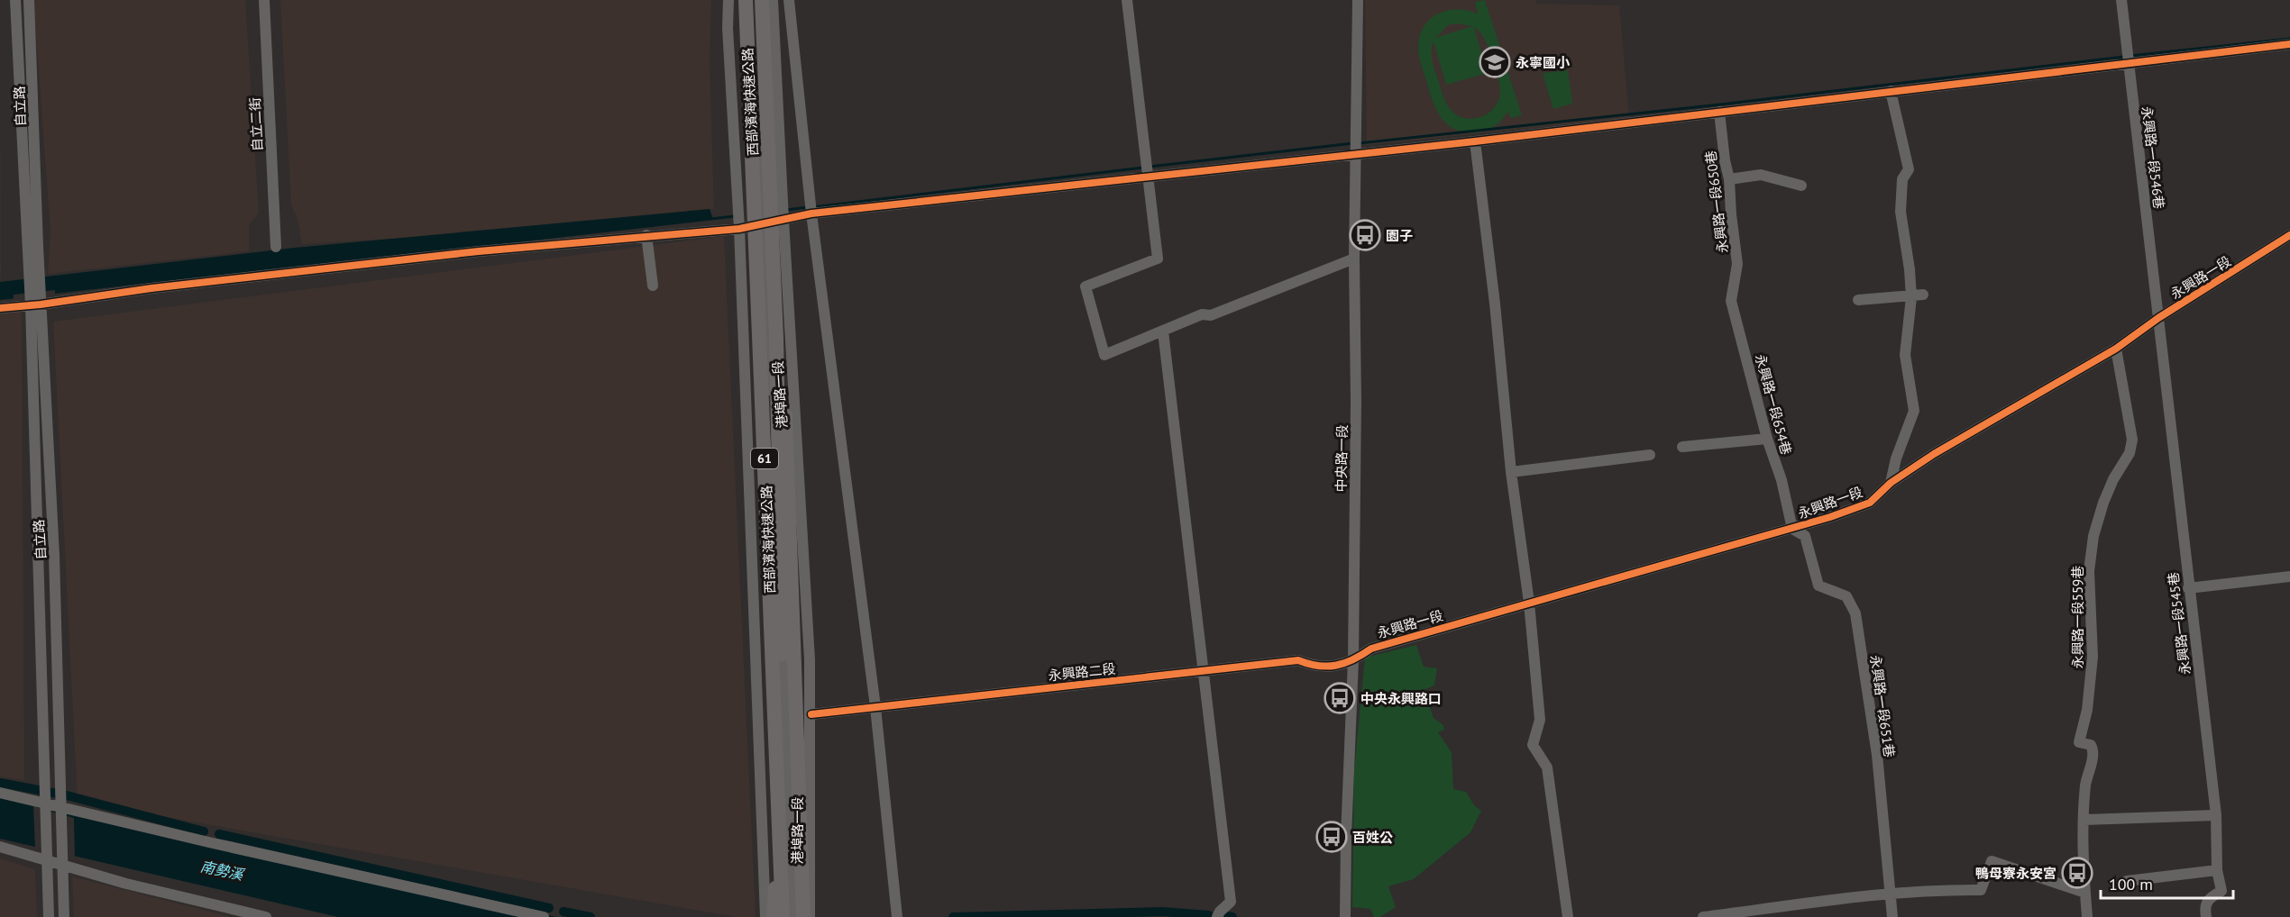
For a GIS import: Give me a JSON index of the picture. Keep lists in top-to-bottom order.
{
  "streets": {
    "highway": ["西部濱海快速公路", "61"],
    "street": [
      "自立路",
      "自立二街",
      "永興路一段546巷",
      "永興路一段650巷",
      "永興路一段",
      "港埠路一段",
      "永興路一段654巷",
      "中央路一段",
      "永興路一段559巷",
      "永興路一段545巷",
      "永興路二段",
      "永興路一段651巷"
    ]
  },
  "crossings": [
    ["西部濱海快速公路", "港埠路一段"],
    ["永興路一段546巷", "永興路一段"],
    ["永興路一段546巷", "永興路一段545巷"],
    ["永興路一段650巷", "永興路一段654巷"],
    ["永興路一段", "永興路一段654巷"],
    ["永興路一段", "中央路一段"],
    ["永興路一段", "永興路一段559巷"],
    ["永興路一段", "永興路一段545巷"],
    ["永興路一段", "永興路二段"],
    ["永興路一段", "永興路一段651巷"],
    ["港埠路一段", "永興路二段"],
    ["永興路一段654巷", "永興路一段651巷"],
    ["中央路一段", "永興路二段"]
  ],
  "water": ["南勢溪"],
  "places": {
    "school or university": ["永寧國小"],
    "bus stop": [
      "園子",
      "中央永興路口",
      "百姓公",
      "鴨母寮永安宮"
    ]
  },
  "scale_bar": "100 m"
}
